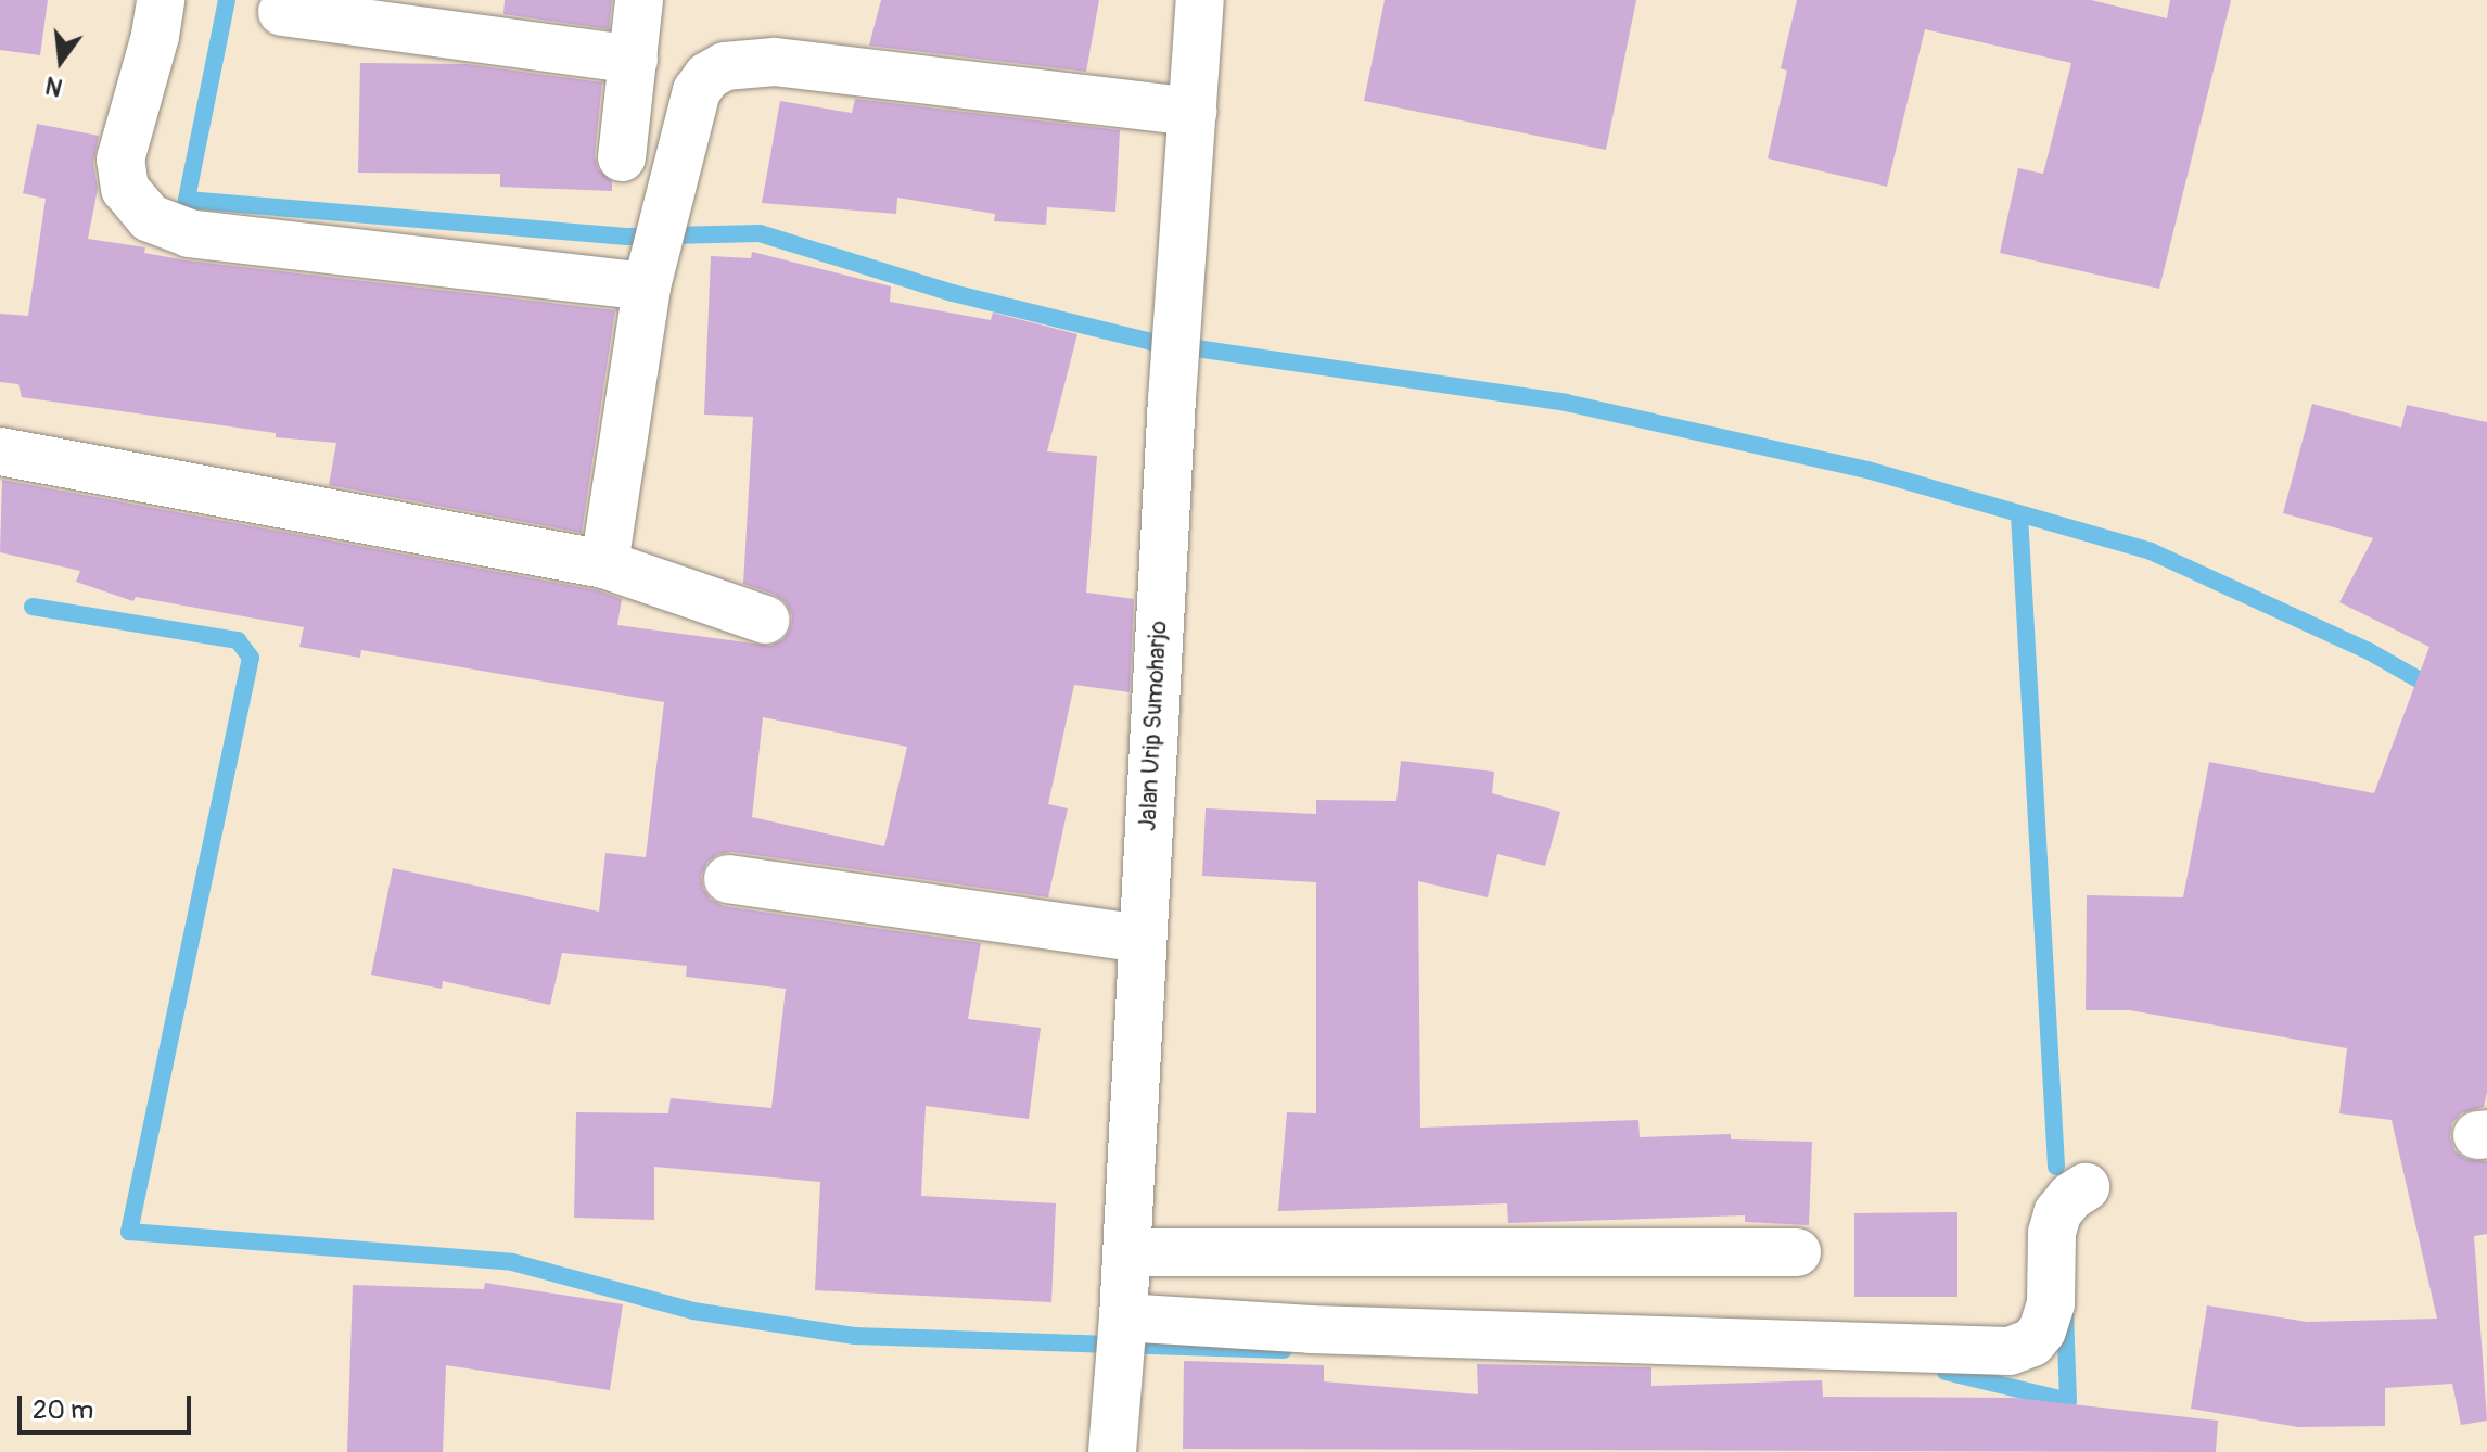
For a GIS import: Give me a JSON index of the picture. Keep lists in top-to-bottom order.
{
  "streets": {
    "street": ["Jalan Urip Sumoharjo"]
  },
  "scale_bar": "20 m",
  "north": "bottom"
}
